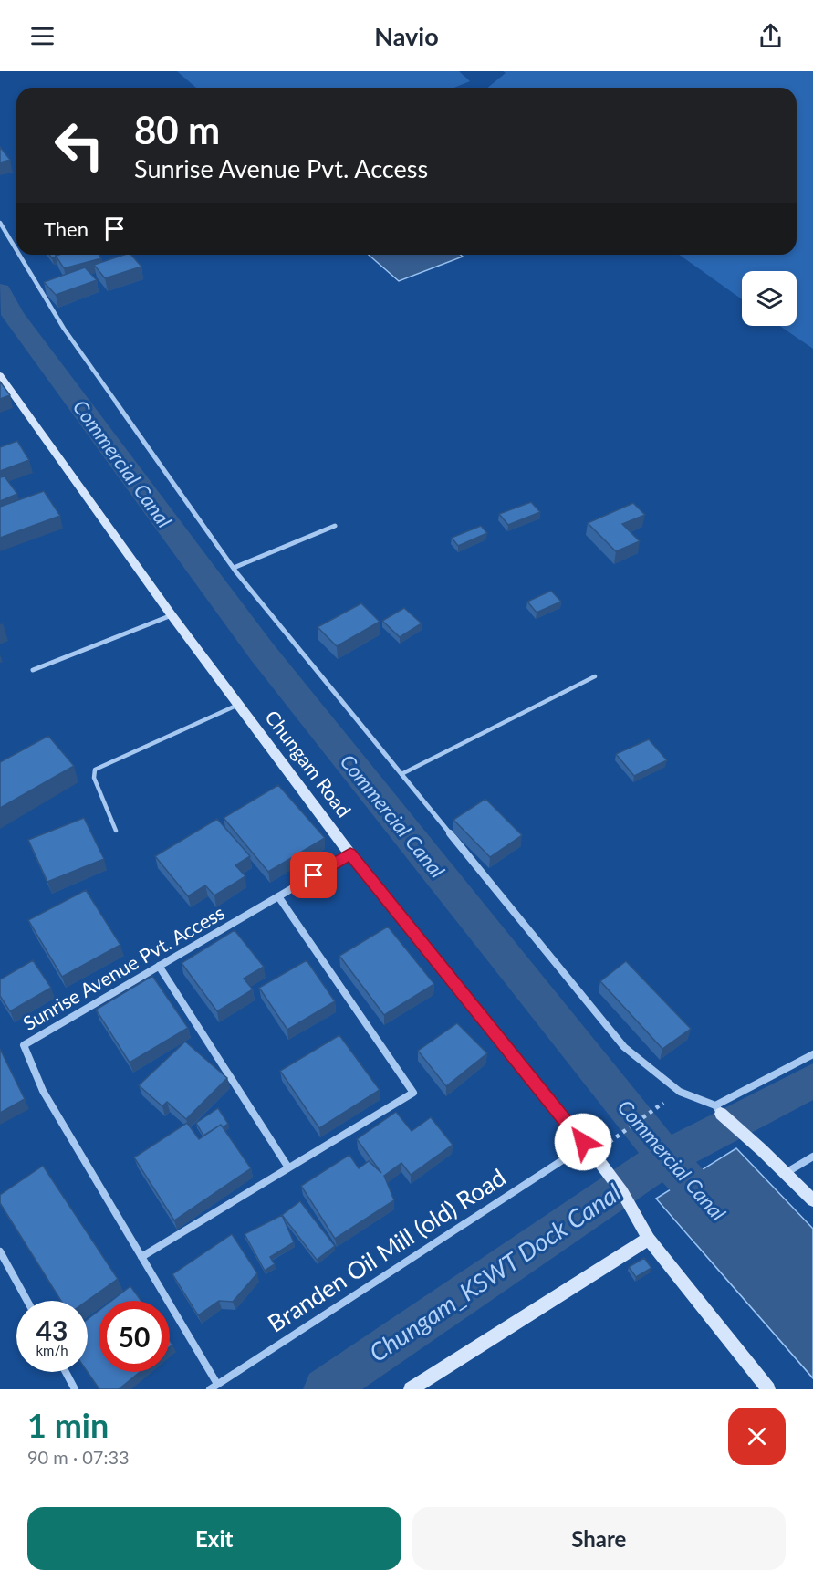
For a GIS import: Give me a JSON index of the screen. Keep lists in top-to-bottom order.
{
  "streets": {
    "main road": ["Chungam Road"],
    "street": ["Sunrise Avenue Pvt. Access", "Branden Oil Mill (old) Road"]
  },
  "crossings": [
    ["Chungam Road", "Sunrise Avenue Pvt. Access"],
    ["Chungam Road", "Branden Oil Mill (old) Road"],
    ["Sunrise Avenue Pvt. Access", "Branden Oil Mill (old) Road"]
  ],
  "water": ["Commercial Canal", "Chungam_KSWT Dock Canal"],
  "page": {
    "header": "Navio",
    "turn": ["80 m", "Sunrise Avenue Pvt. Access"],
    "then": "Then",
    "speed": "43 km/h",
    "limit": "50",
    "heading": ["1 min", "90 m · 07:33"],
    "buttons": ["Exit", "Share"]
  }
}
